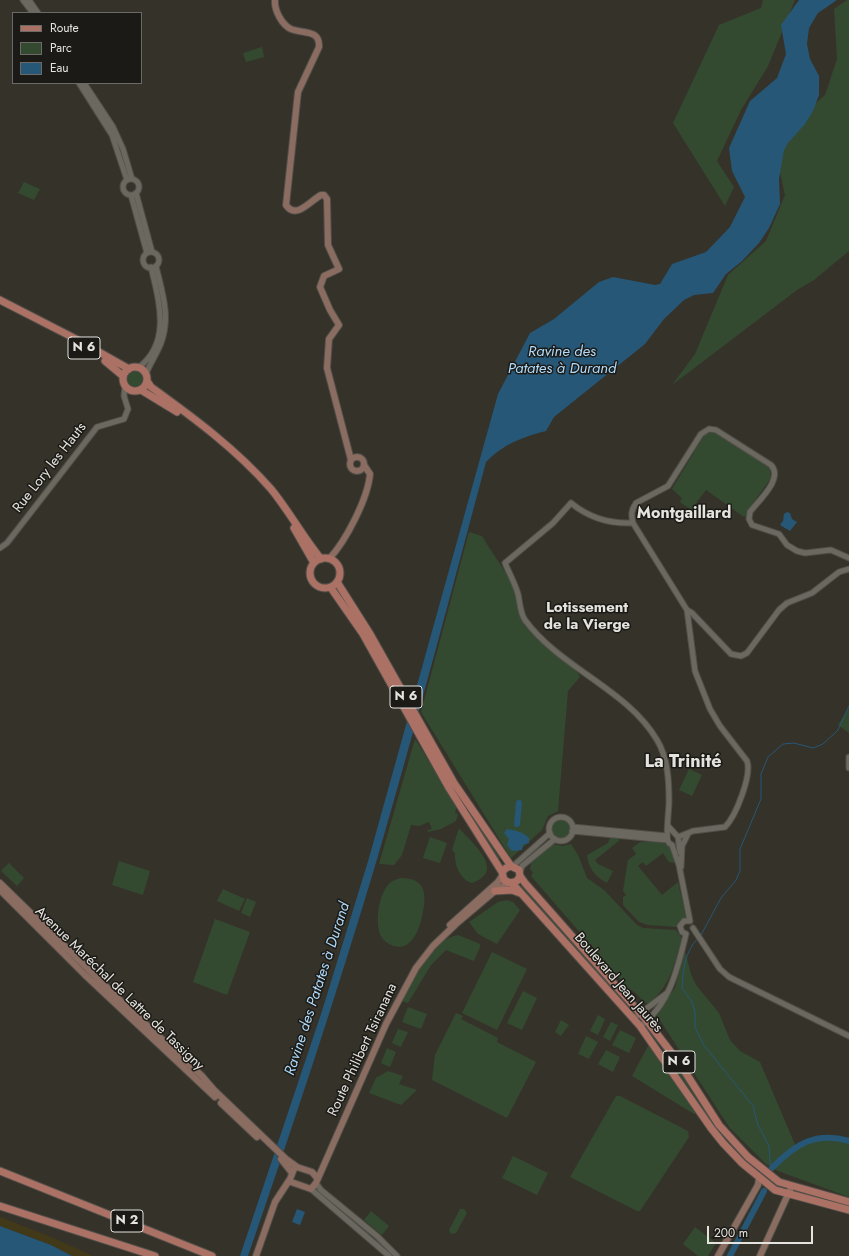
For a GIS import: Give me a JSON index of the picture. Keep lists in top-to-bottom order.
{
  "streets": {
    "main road": [
      "N 6",
      "Boulevard Jean Jaurès",
      "Avenue Maréchal de Lattre de Tassigny",
      "Route Philibert Tsiranana",
      "N 2"
    ],
    "street": ["Rue Lory les Hauts"]
  },
  "crossings": [
    ["N 6", "Rue Lory les Hauts"],
    ["N 6", "Boulevard Jean Jaurès"],
    ["Boulevard Jean Jaurès", "Route Philibert Tsiranana"]
  ],
  "districts": ["Montgaillard", "Lotissement de la Vierge", "La Trinité"],
  "water": ["Ravine des Patates à Durand"],
  "legend": ["Route", "Parc", "Eau"],
  "scale_bar": "200 m"
}
